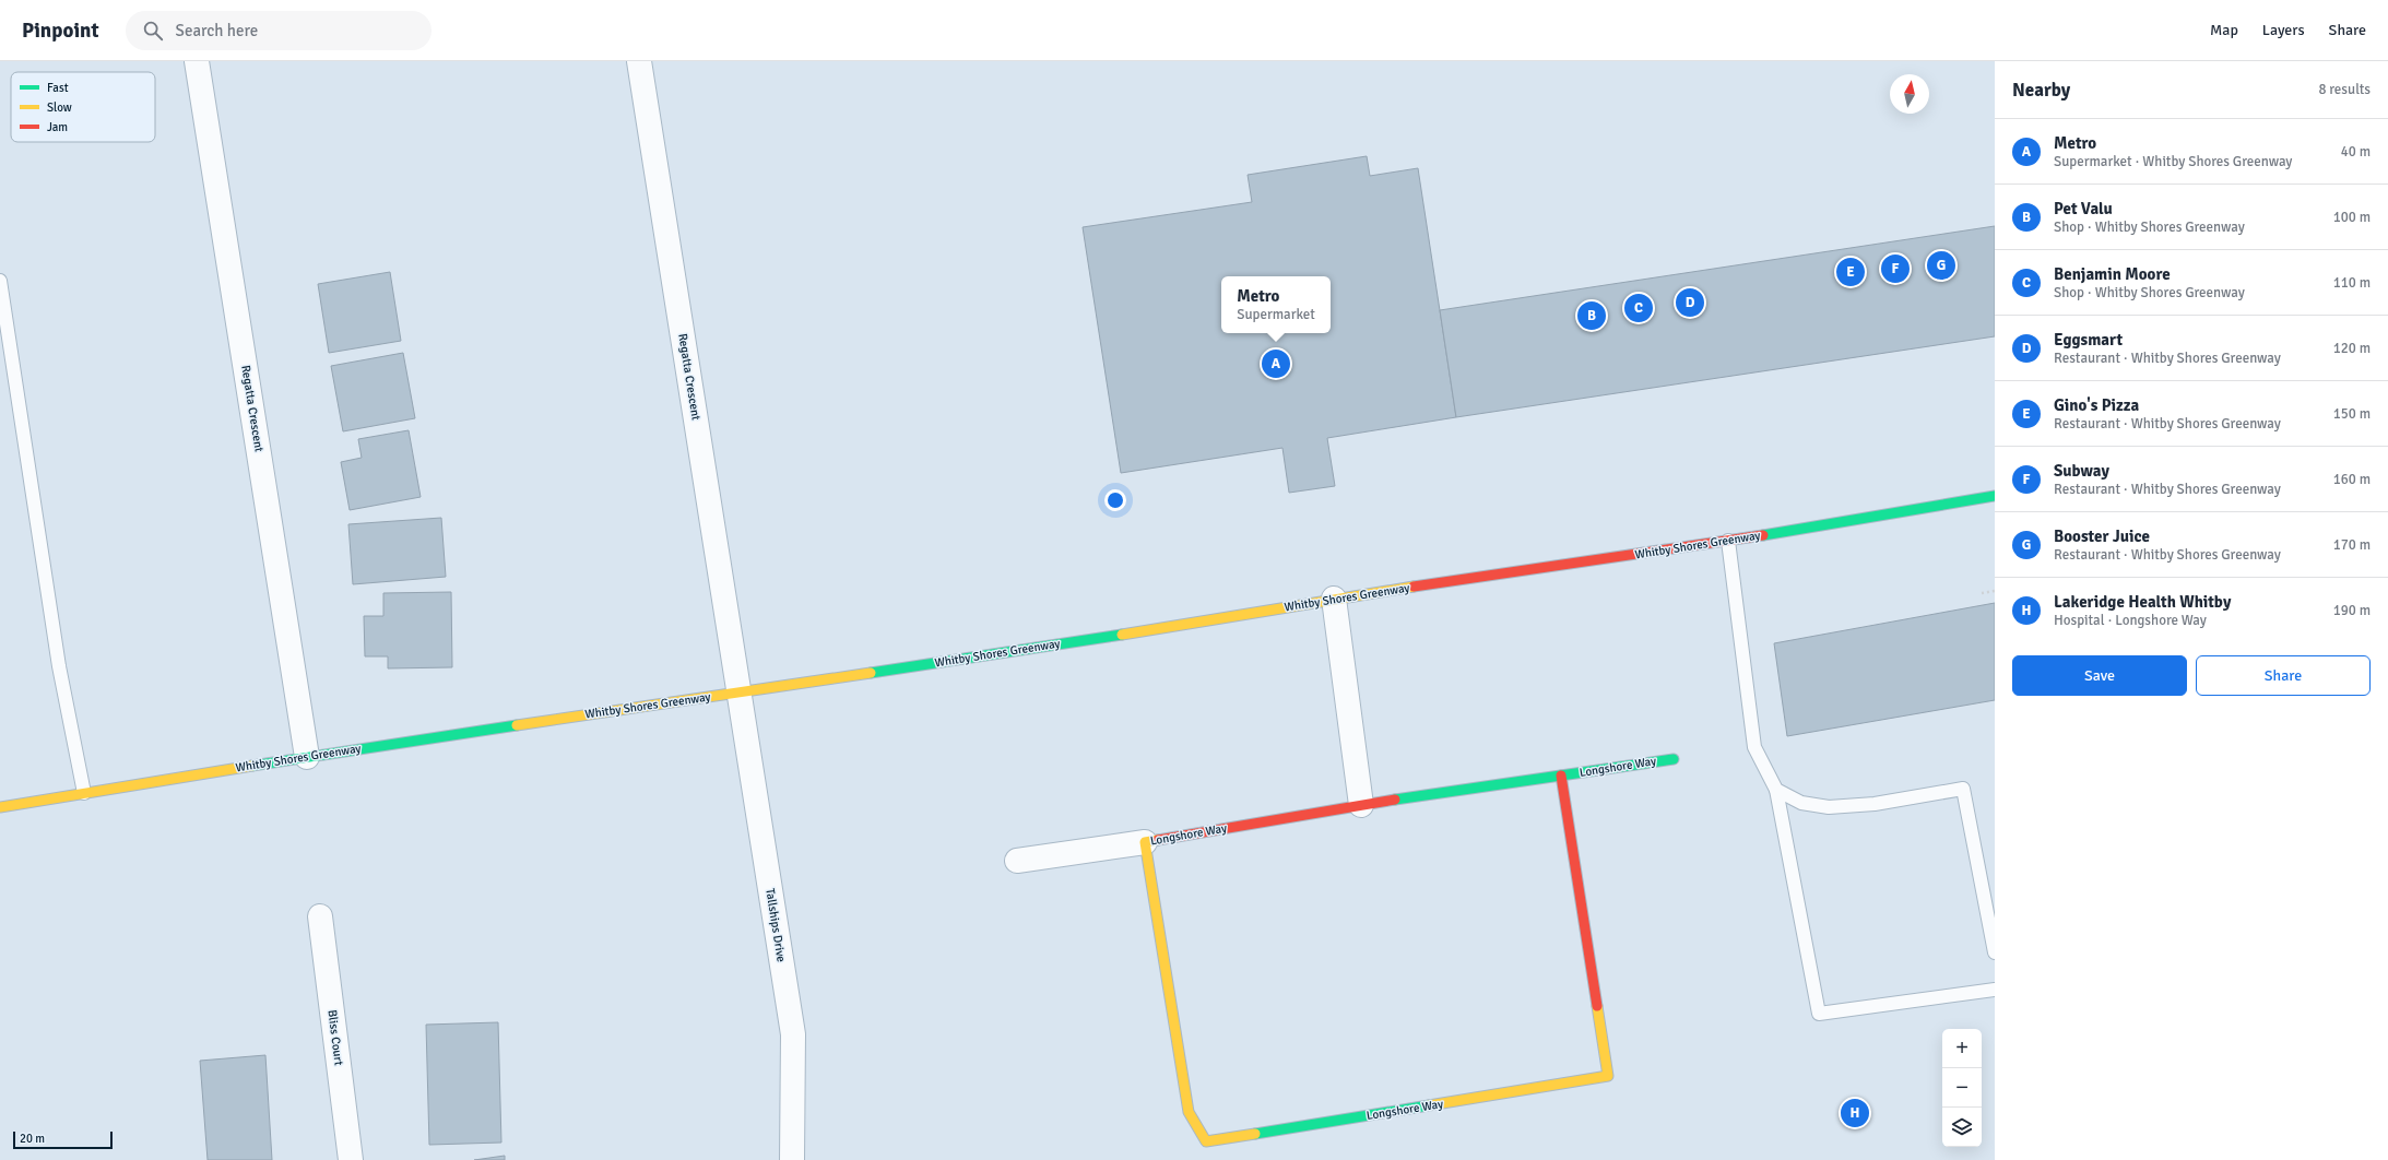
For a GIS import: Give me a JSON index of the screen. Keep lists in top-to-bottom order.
{
  "streets": {
    "street": [
      "Regatta Crescent",
      "Whitby Shores Greenway",
      "Longshore Way",
      "Tallships Drive",
      "Bliss Court"
    ]
  },
  "crossings": [
    ["Regatta Crescent", "Whitby Shores Greenway"],
    ["Regatta Crescent", "Tallships Drive"],
    ["Whitby Shores Greenway", "Tallships Drive"]
  ],
  "legend": ["Fast", "Slow", "Jam"],
  "scale_bar": "20 m",
  "north": "top",
  "page": {
    "header": "Pinpoint",
    "search": "Search here",
    "nav": ["Map", "Layers", "Share"],
    "heading": ["Nearby", "8 results"],
    "list": [
      {
        "mark": "A",
        "name": "Metro",
        "note": "Supermarket · Whitby Shores Greenway",
        "value": "40 m"
      },
      {
        "mark": "B",
        "name": "Pet Valu",
        "note": "Shop · Whitby Shores Greenway",
        "value": "100 m"
      },
      {
        "mark": "C",
        "name": "Benjamin Moore",
        "note": "Shop · Whitby Shores Greenway",
        "value": "110 m"
      },
      {
        "mark": "D",
        "name": "Eggsmart",
        "note": "Restaurant · Whitby Shores Greenway",
        "value": "120 m"
      },
      {
        "mark": "E",
        "name": "Gino's Pizza",
        "note": "Restaurant · Whitby Shores Greenway",
        "value": "150 m"
      },
      {
        "mark": "F",
        "name": "Subway",
        "note": "Restaurant · Whitby Shores Greenway",
        "value": "160 m"
      },
      {
        "mark": "G",
        "name": "Booster Juice",
        "note": "Restaurant · Whitby Shores Greenway",
        "value": "170 m"
      },
      {
        "mark": "H",
        "name": "Lakeridge Health Whitby",
        "note": "Hospital · Longshore Way",
        "value": "190 m"
      }
    ],
    "pins": [
      "G",
      "F",
      "E",
      "D",
      "C",
      "B",
      "A",
      "H"
    ],
    "popup": ["Metro", "Supermarket"],
    "buttons": ["Save", "Share"],
    "map_buttons": ["+", "−"],
    "scale": "20 m"
  }
}
